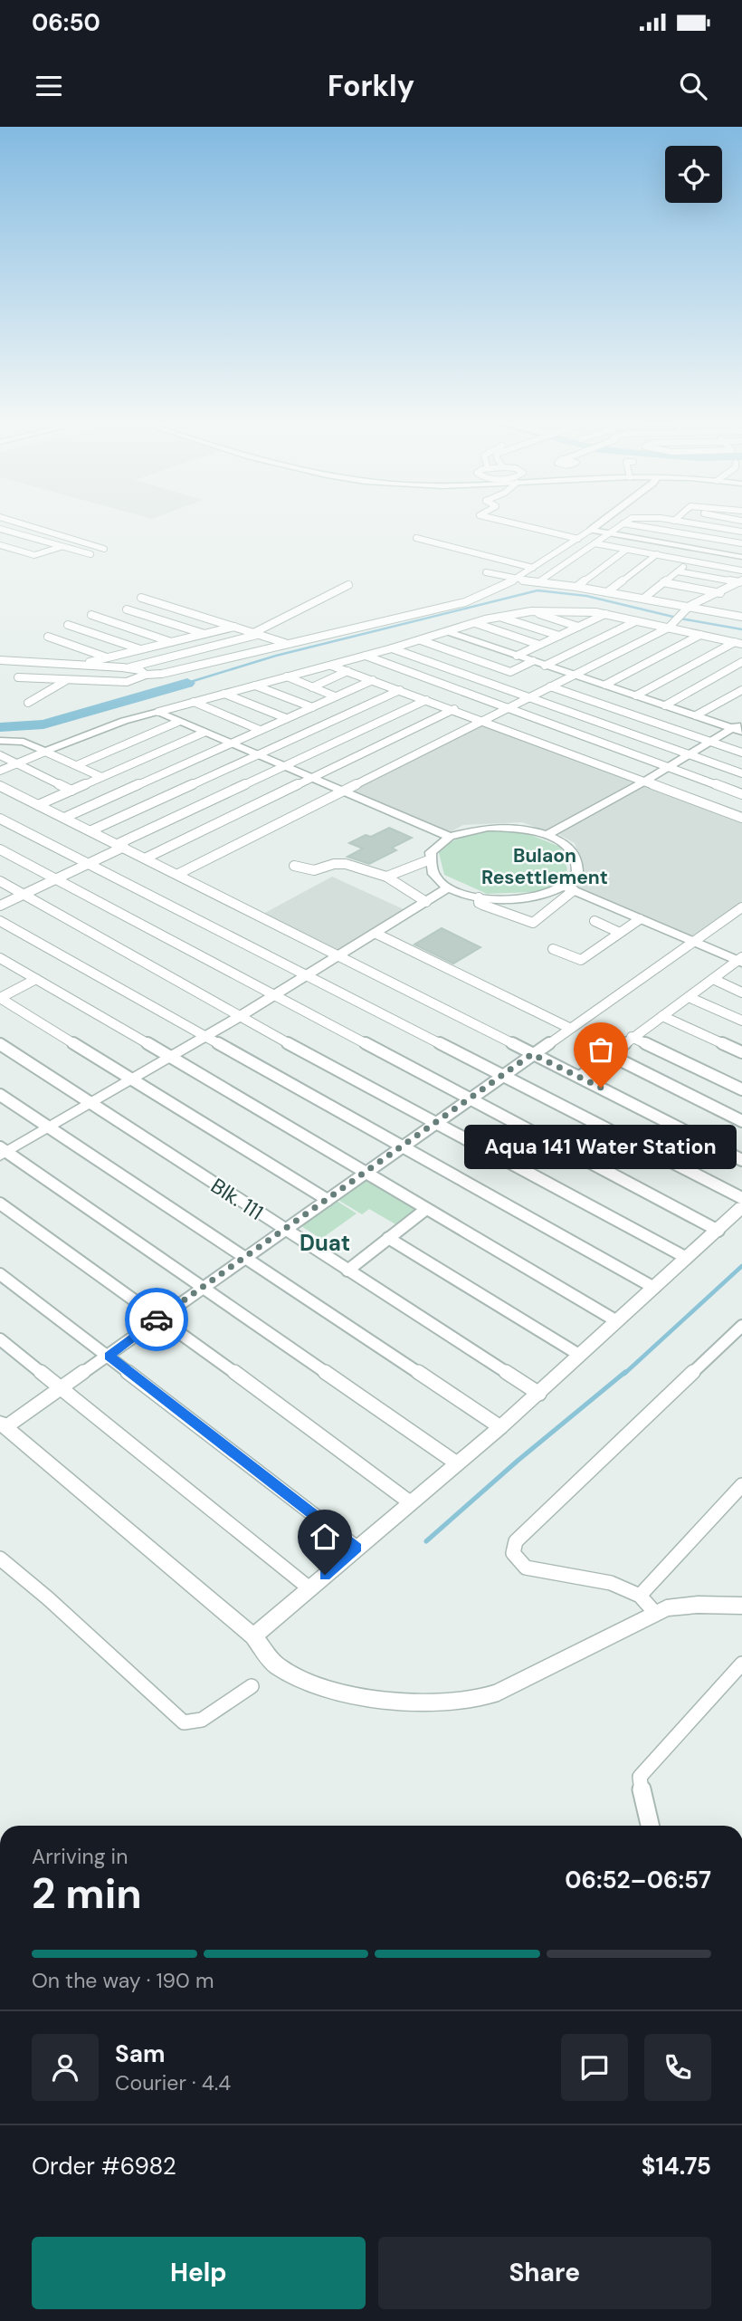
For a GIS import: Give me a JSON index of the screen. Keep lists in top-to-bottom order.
{
  "streets": {
    "street": ["Blk. 111"]
  },
  "districts": ["Bulaon Resettlement", "Duat"],
  "places": ["Aqua 141 Water Station"],
  "page": {
    "status": "06:50",
    "header": "Forkly",
    "bubble": "Aqua 141 Water Station",
    "heading": ["2 min", "Arriving in", "06:52–06:57"],
    "panel": [
      "Sam",
      "Courier · 4.4",
      "Order #6982",
      "$14.75"
    ],
    "bar": "On the way · 190 m",
    "buttons": ["Help", "Share"]
  }
}
